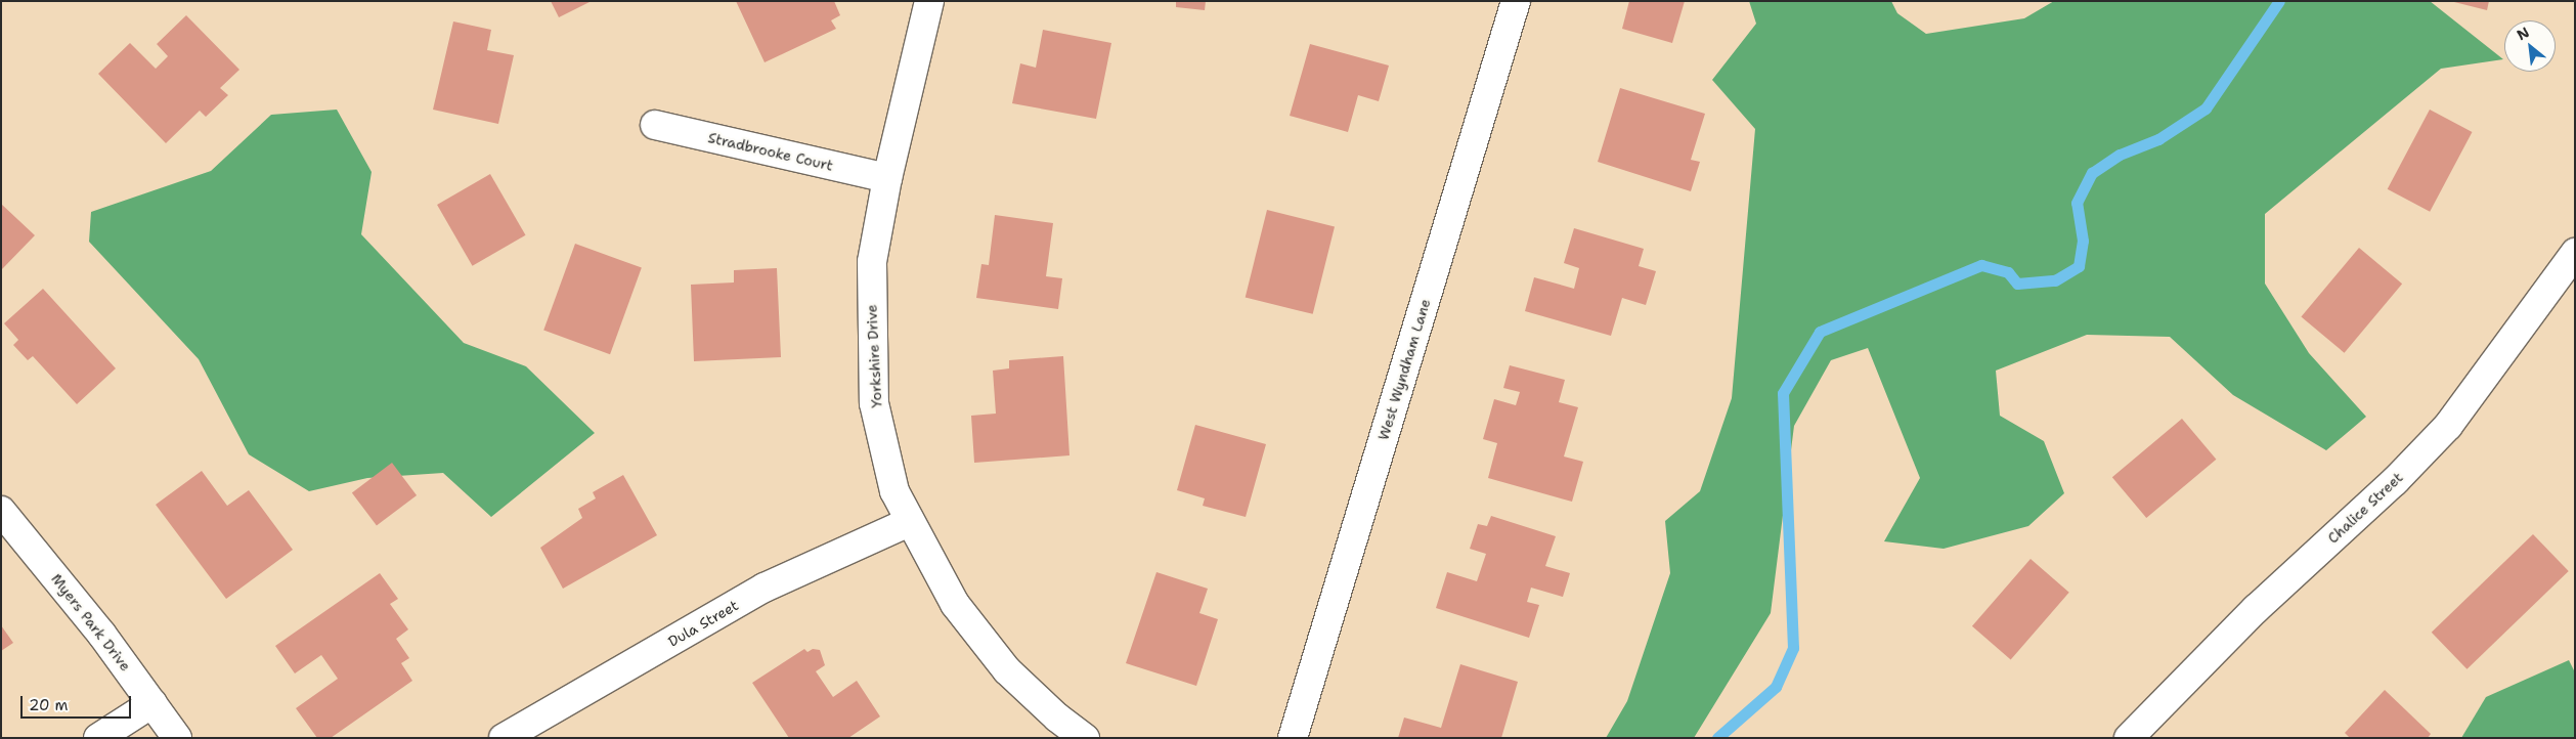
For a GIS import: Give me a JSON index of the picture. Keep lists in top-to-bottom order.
{
  "streets": {
    "street": [
      "Stradbrooke Court",
      "Yorkshire Drive",
      "West Wyndham Lane",
      "Chalice Street",
      "Myers Park Drive",
      "Dula Street"
    ]
  },
  "crossings": [
    ["Stradbrooke Court", "Yorkshire Drive"],
    ["Yorkshire Drive", "Dula Street"]
  ],
  "scale_bar": "20 m",
  "north": "top left"
}
